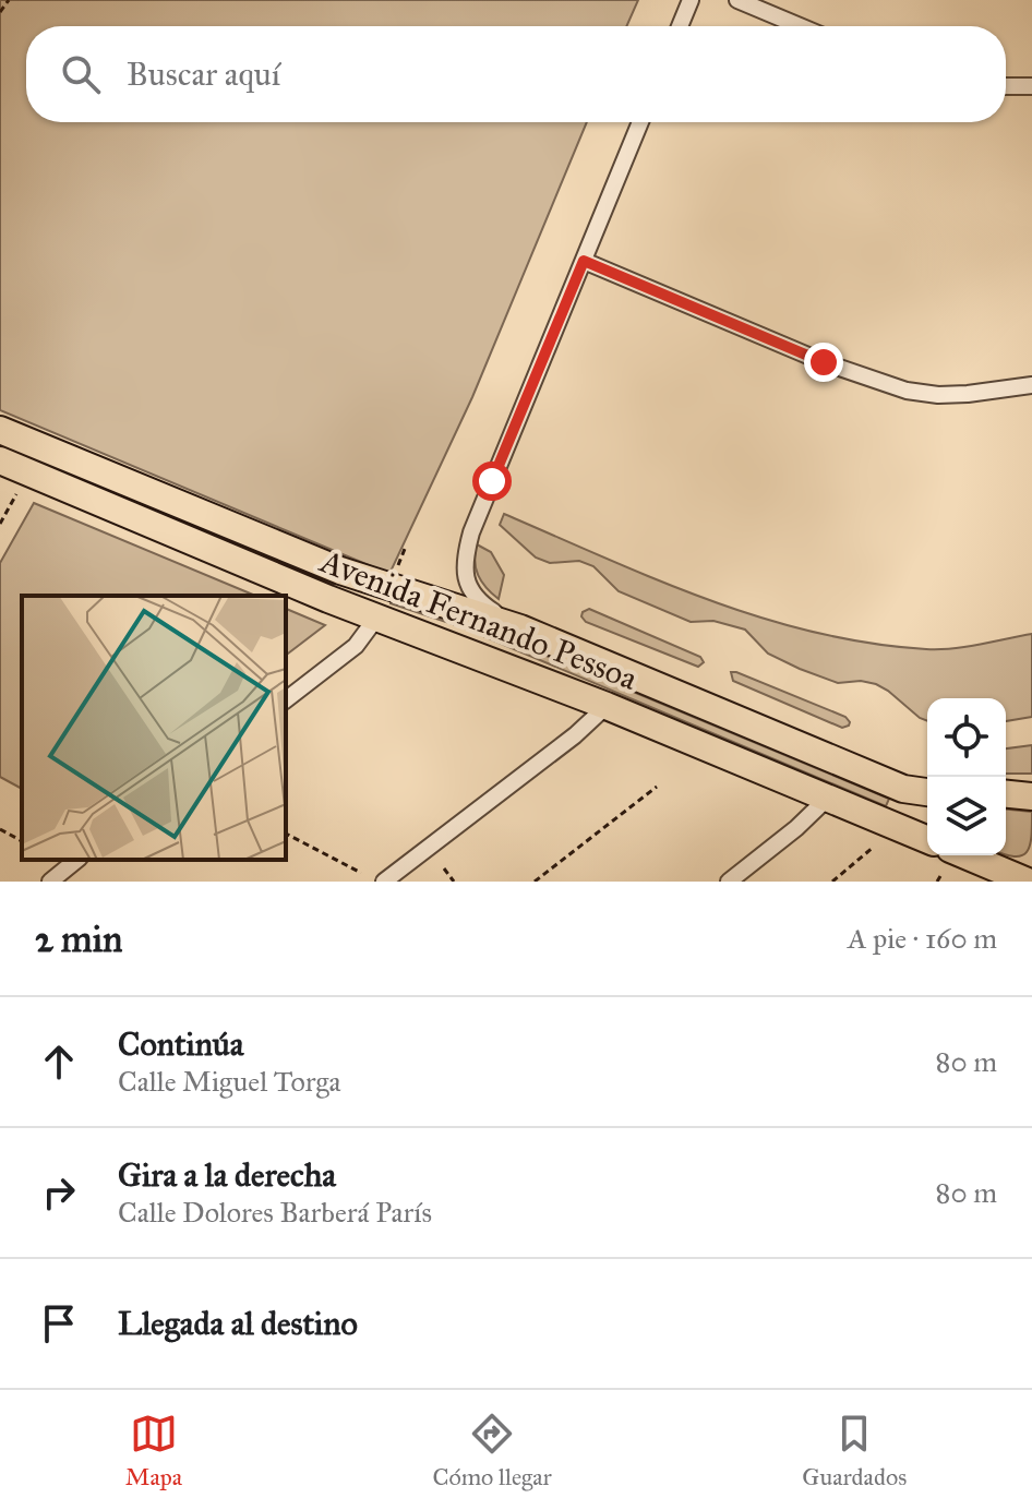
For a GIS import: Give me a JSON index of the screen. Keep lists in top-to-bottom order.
{
  "streets": {
    "main road": ["Avenida Fernando Pessoa"]
  },
  "page": {
    "search": "Buscar aquí",
    "heading": ["2 min", "A pie · 160 m"],
    "list": [
      ["Continúa", "Calle Miguel Torga", "80 m"],
      ["Gira a la derecha", "Calle Dolores Barberá París", "80 m"],
      "Llegada al destino"
    ],
    "nav": ["Mapa", "Cómo llegar", "Guardados"]
  }
}
